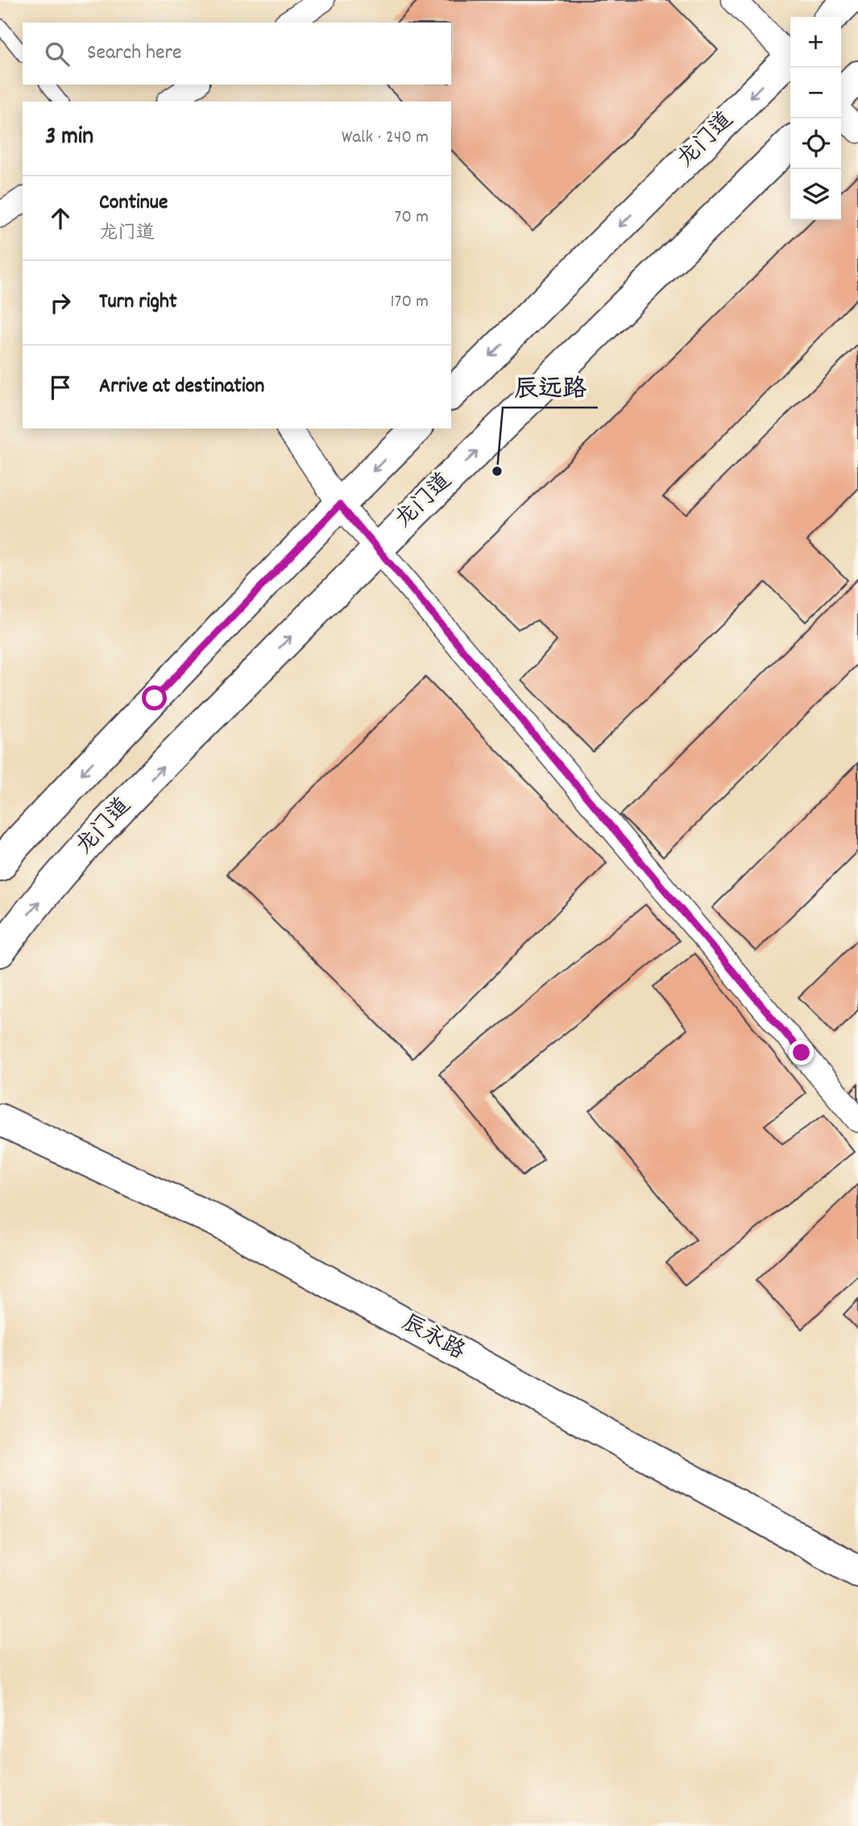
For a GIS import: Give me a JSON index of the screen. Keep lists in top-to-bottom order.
{
  "streets": {
    "main road": ["龙门道", "辰永路"]
  },
  "places": ["辰远路"],
  "page": {
    "map_buttons": ["+", "−"],
    "search": "Search here",
    "heading": ["3 min", "Walk · 240 m"],
    "list": [
      ["Continue", "龙门道", "70 m"],
      ["Turn right", "170 m"],
      "Arrive at destination"
    ]
  }
}
